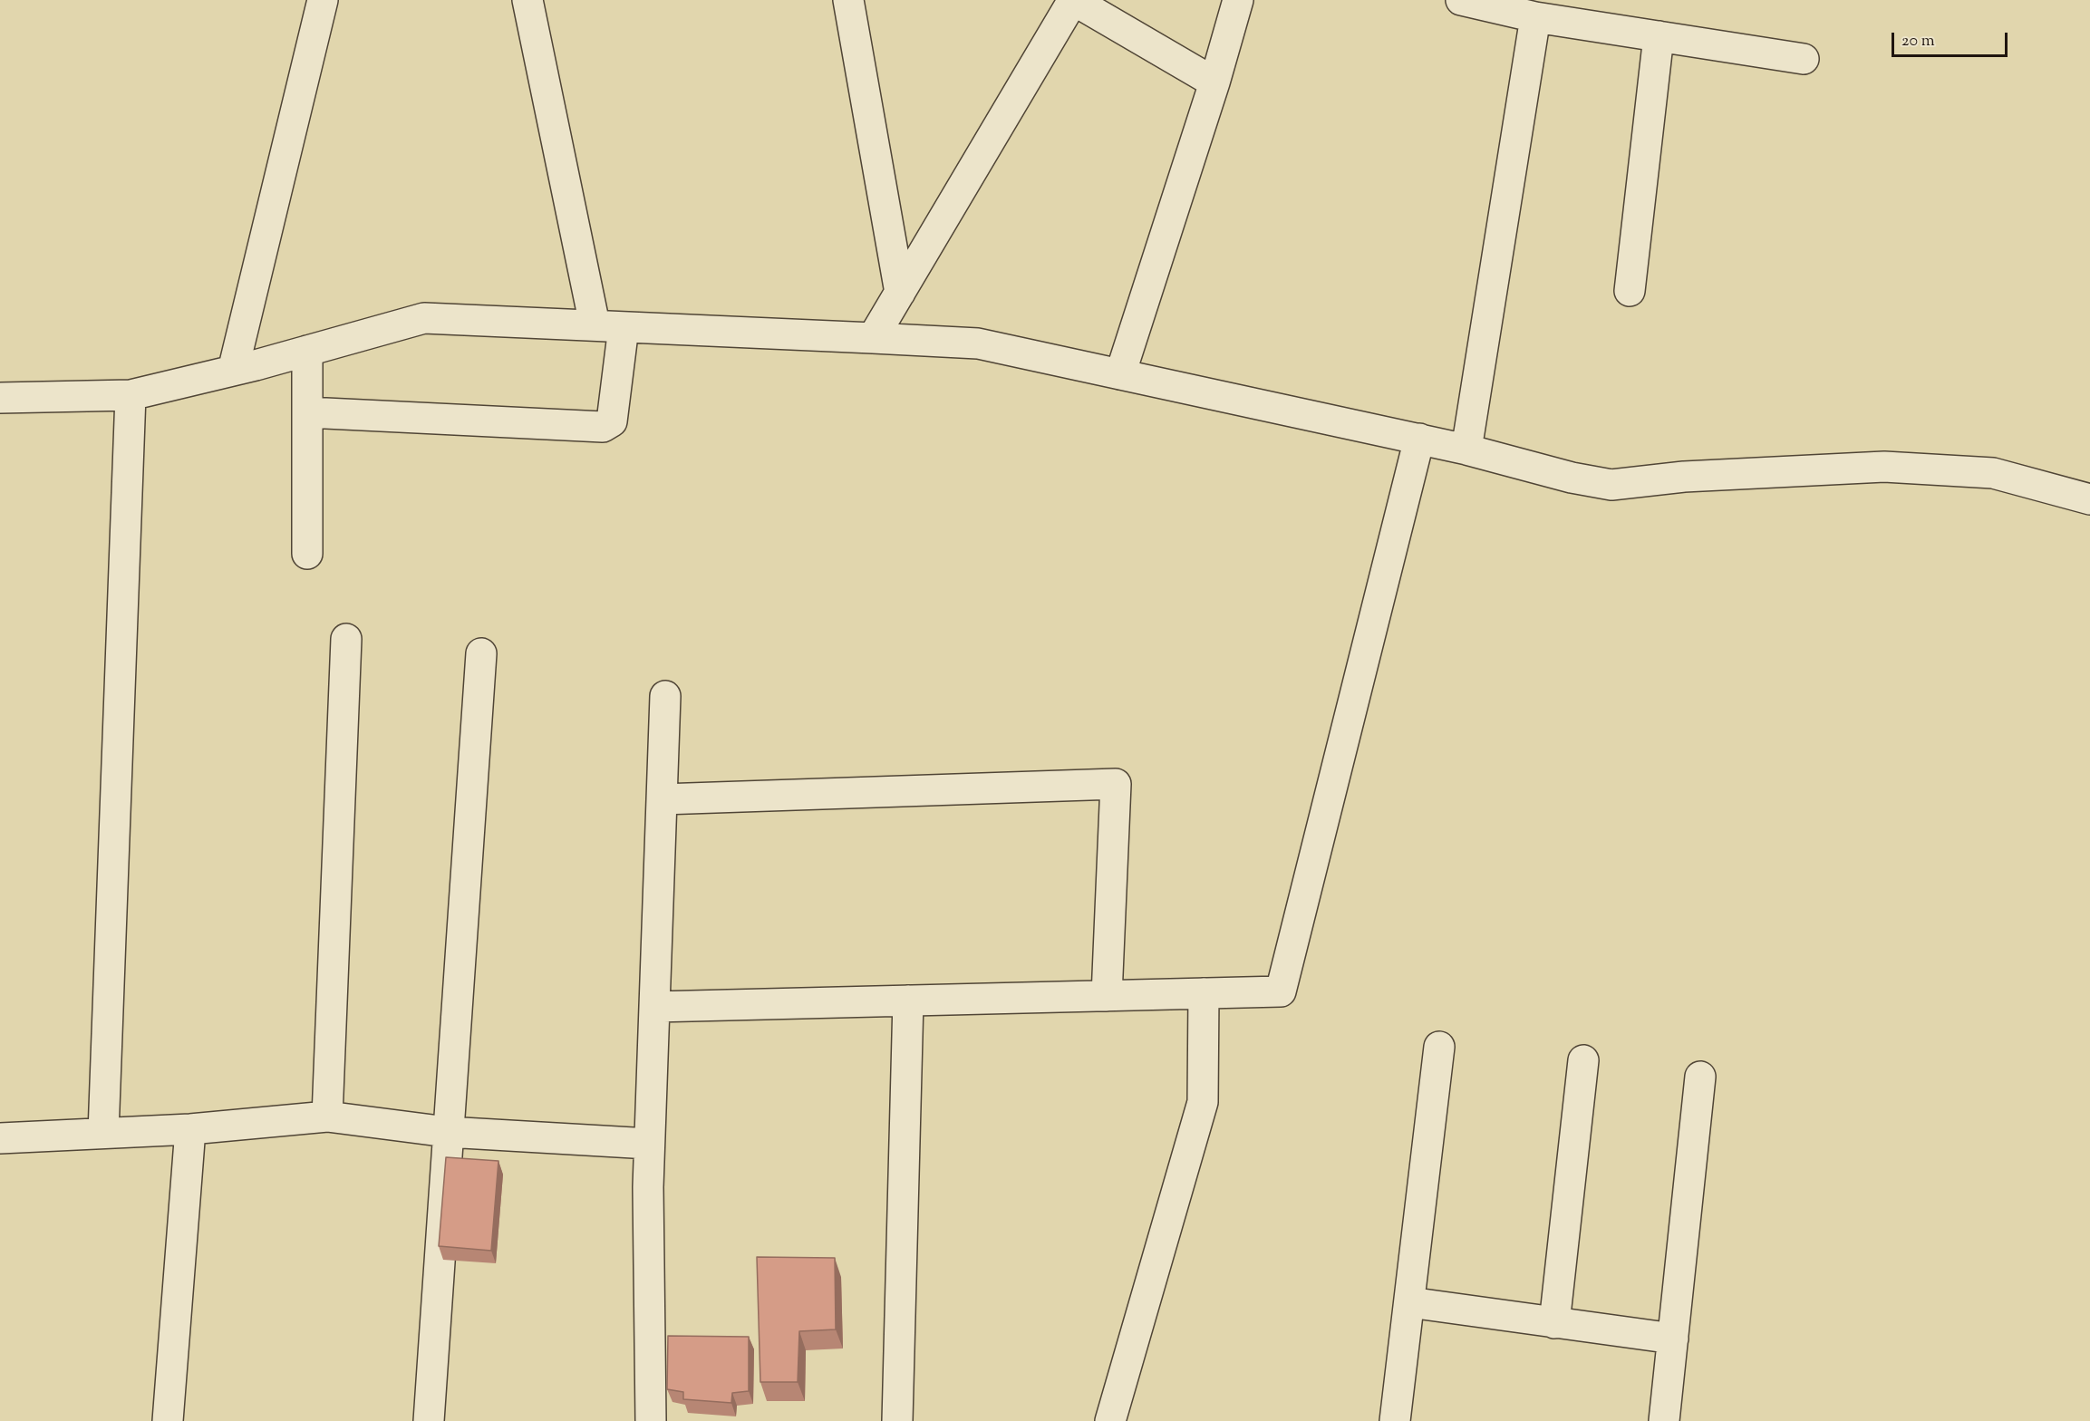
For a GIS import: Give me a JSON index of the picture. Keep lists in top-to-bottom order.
{
  "scale_bar": "20 m"
}
